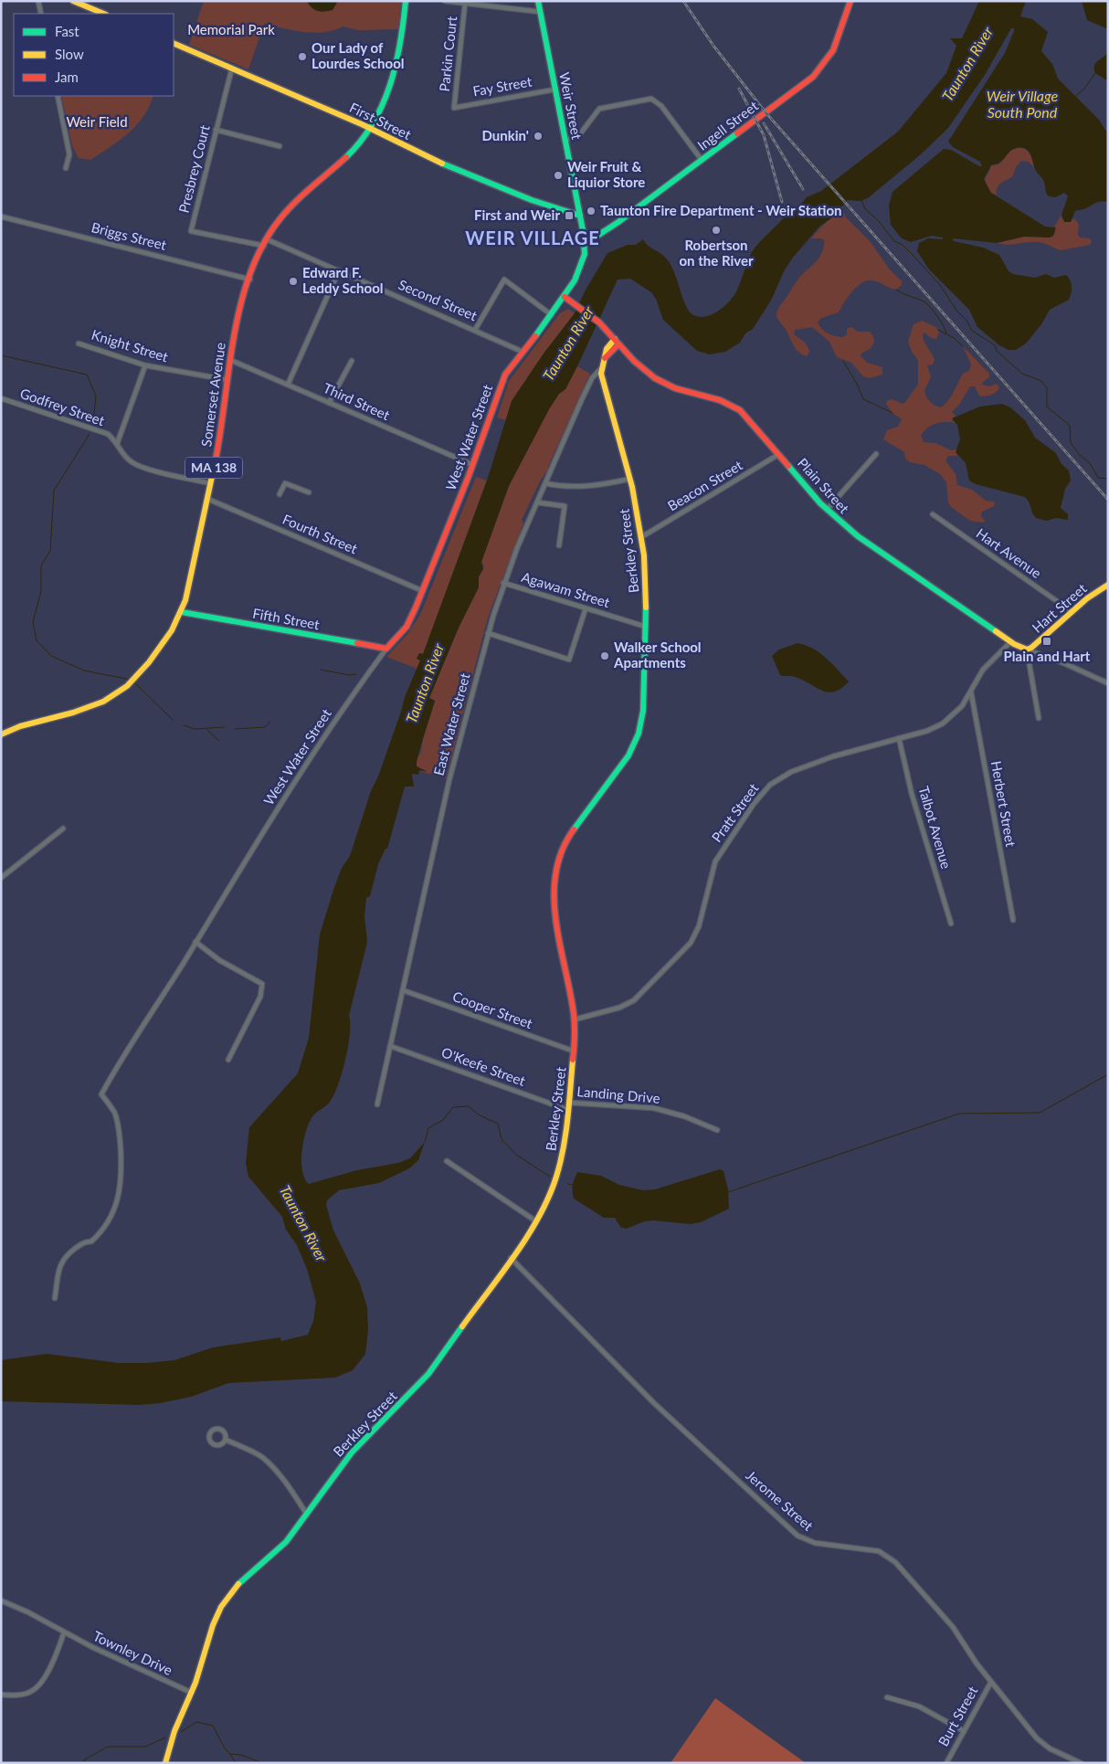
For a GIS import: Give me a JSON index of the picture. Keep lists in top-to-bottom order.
{
  "streets": {
    "main road": [
      "Weir Street",
      "First Street",
      "Ingell Street",
      "Somerset Avenue",
      "West Water Street",
      "MA 138",
      "Plain Street",
      "Berkley Street",
      "Hart Street",
      "Fifth Street"
    ],
    "street": [
      "Parkin Court",
      "Fay Street",
      "Presbrey Court",
      "Briggs Street",
      "Second Street",
      "Knight Street",
      "Third Street",
      "Godfrey Street",
      "Beacon Street",
      "Fourth Street",
      "Hart Avenue",
      "Agawam Street",
      "East Water Street",
      "Herbert Street",
      "Pratt Street",
      "Talbot Avenue",
      "Cooper Street",
      "O'Keefe Street",
      "Landing Drive",
      "Jerome Street",
      "Townley Drive",
      "Burt Street"
    ]
  },
  "crossings": [
    ["Parkin Court", "Fay Street"],
    ["Fay Street", "Weir Street"],
    ["Weir Street", "First Street"],
    ["Weir Street", "West Water Street"],
    ["First Street", "Presbrey Court"],
    ["First Street", "Somerset Avenue"],
    ["First Street", "West Water Street"],
    ["Ingell Street", "West Water Street"],
    ["Presbrey Court", "Second Street"],
    ["Presbrey Court", "Somerset Avenue"],
    ["Briggs Street", "Somerset Avenue"],
    ["Second Street", "Somerset Avenue"],
    ["Second Street", "West Water Street"],
    ["Knight Street", "Somerset Avenue"],
    ["Somerset Avenue", "Third Street"],
    ["Somerset Avenue", "Godfrey Street"],
    ["Somerset Avenue", "Fourth Street"],
    ["Somerset Avenue", "Fifth Street"],
    ["Third Street", "West Water Street"],
    ["West Water Street", "Plain Street"],
    ["West Water Street", "Fourth Street"],
    ["West Water Street", "Fifth Street"],
    ["Beacon Street", "Plain Street"],
    ["Beacon Street", "Berkley Street"],
    ["Plain Street", "Berkley Street"],
    ["Plain Street", "Hart Street"],
    ["Plain Street", "Pratt Street"],
    ["Berkley Street", "Agawam Street"],
    ["Berkley Street", "East Water Street"],
    ["Berkley Street", "Pratt Street"],
    ["Berkley Street", "Cooper Street"],
    ["Berkley Street", "O'Keefe Street"],
    ["Berkley Street", "Landing Drive"],
    ["Berkley Street", "Jerome Street"],
    ["Berkley Street", "Townley Drive"],
    ["Hart Avenue", "Hart Street"],
    ["Agawam Street", "East Water Street"],
    ["East Water Street", "Cooper Street"],
    ["East Water Street", "O'Keefe Street"],
    ["Herbert Street", "Pratt Street"],
    ["Pratt Street", "Talbot Avenue"],
    ["Jerome Street", "Burt Street"]
  ],
  "districts": ["WEIR VILLAGE"],
  "water": ["Taunton River", "Weir Village South Pond"],
  "parks": ["Memorial Park", "Weir Field"],
  "places": {
    "other": [
      "Our Lady of Lourdes School",
      "Dunkin'",
      "Weir Fruit & Liquior Store",
      "Taunton Fire Department - Weir Station",
      "Robertson on the River",
      "Edward F. Leddy School",
      "Walker School Apartments"
    ],
    "transit": ["First and Weir", "Plain and Hart"]
  },
  "legend": ["Fast", "Slow", "Jam"]
}
